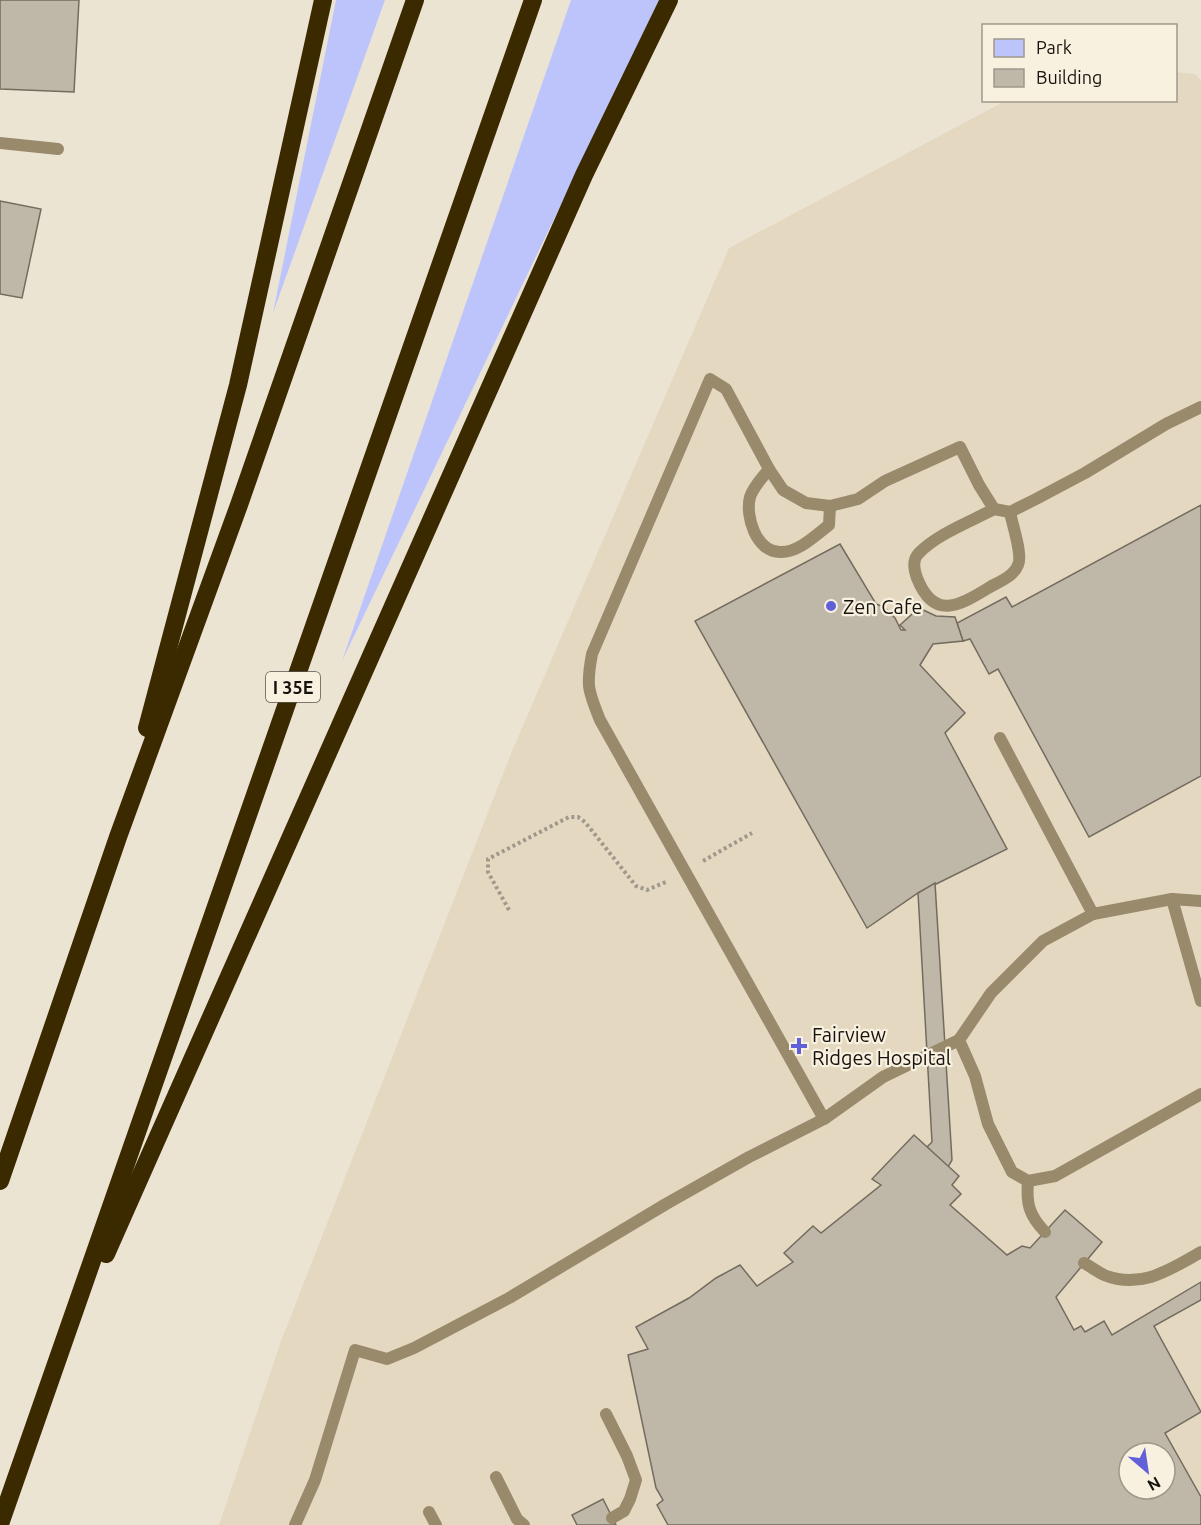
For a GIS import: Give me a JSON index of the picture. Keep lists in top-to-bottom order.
{
  "streets": {
    "highway": ["I 35E"]
  },
  "places": {
    "other": ["Zen Cafe"],
    "health": ["Fairview Ridges Hospital"]
  },
  "legend": ["Park", "Building"],
  "north": "bottom right"
}
